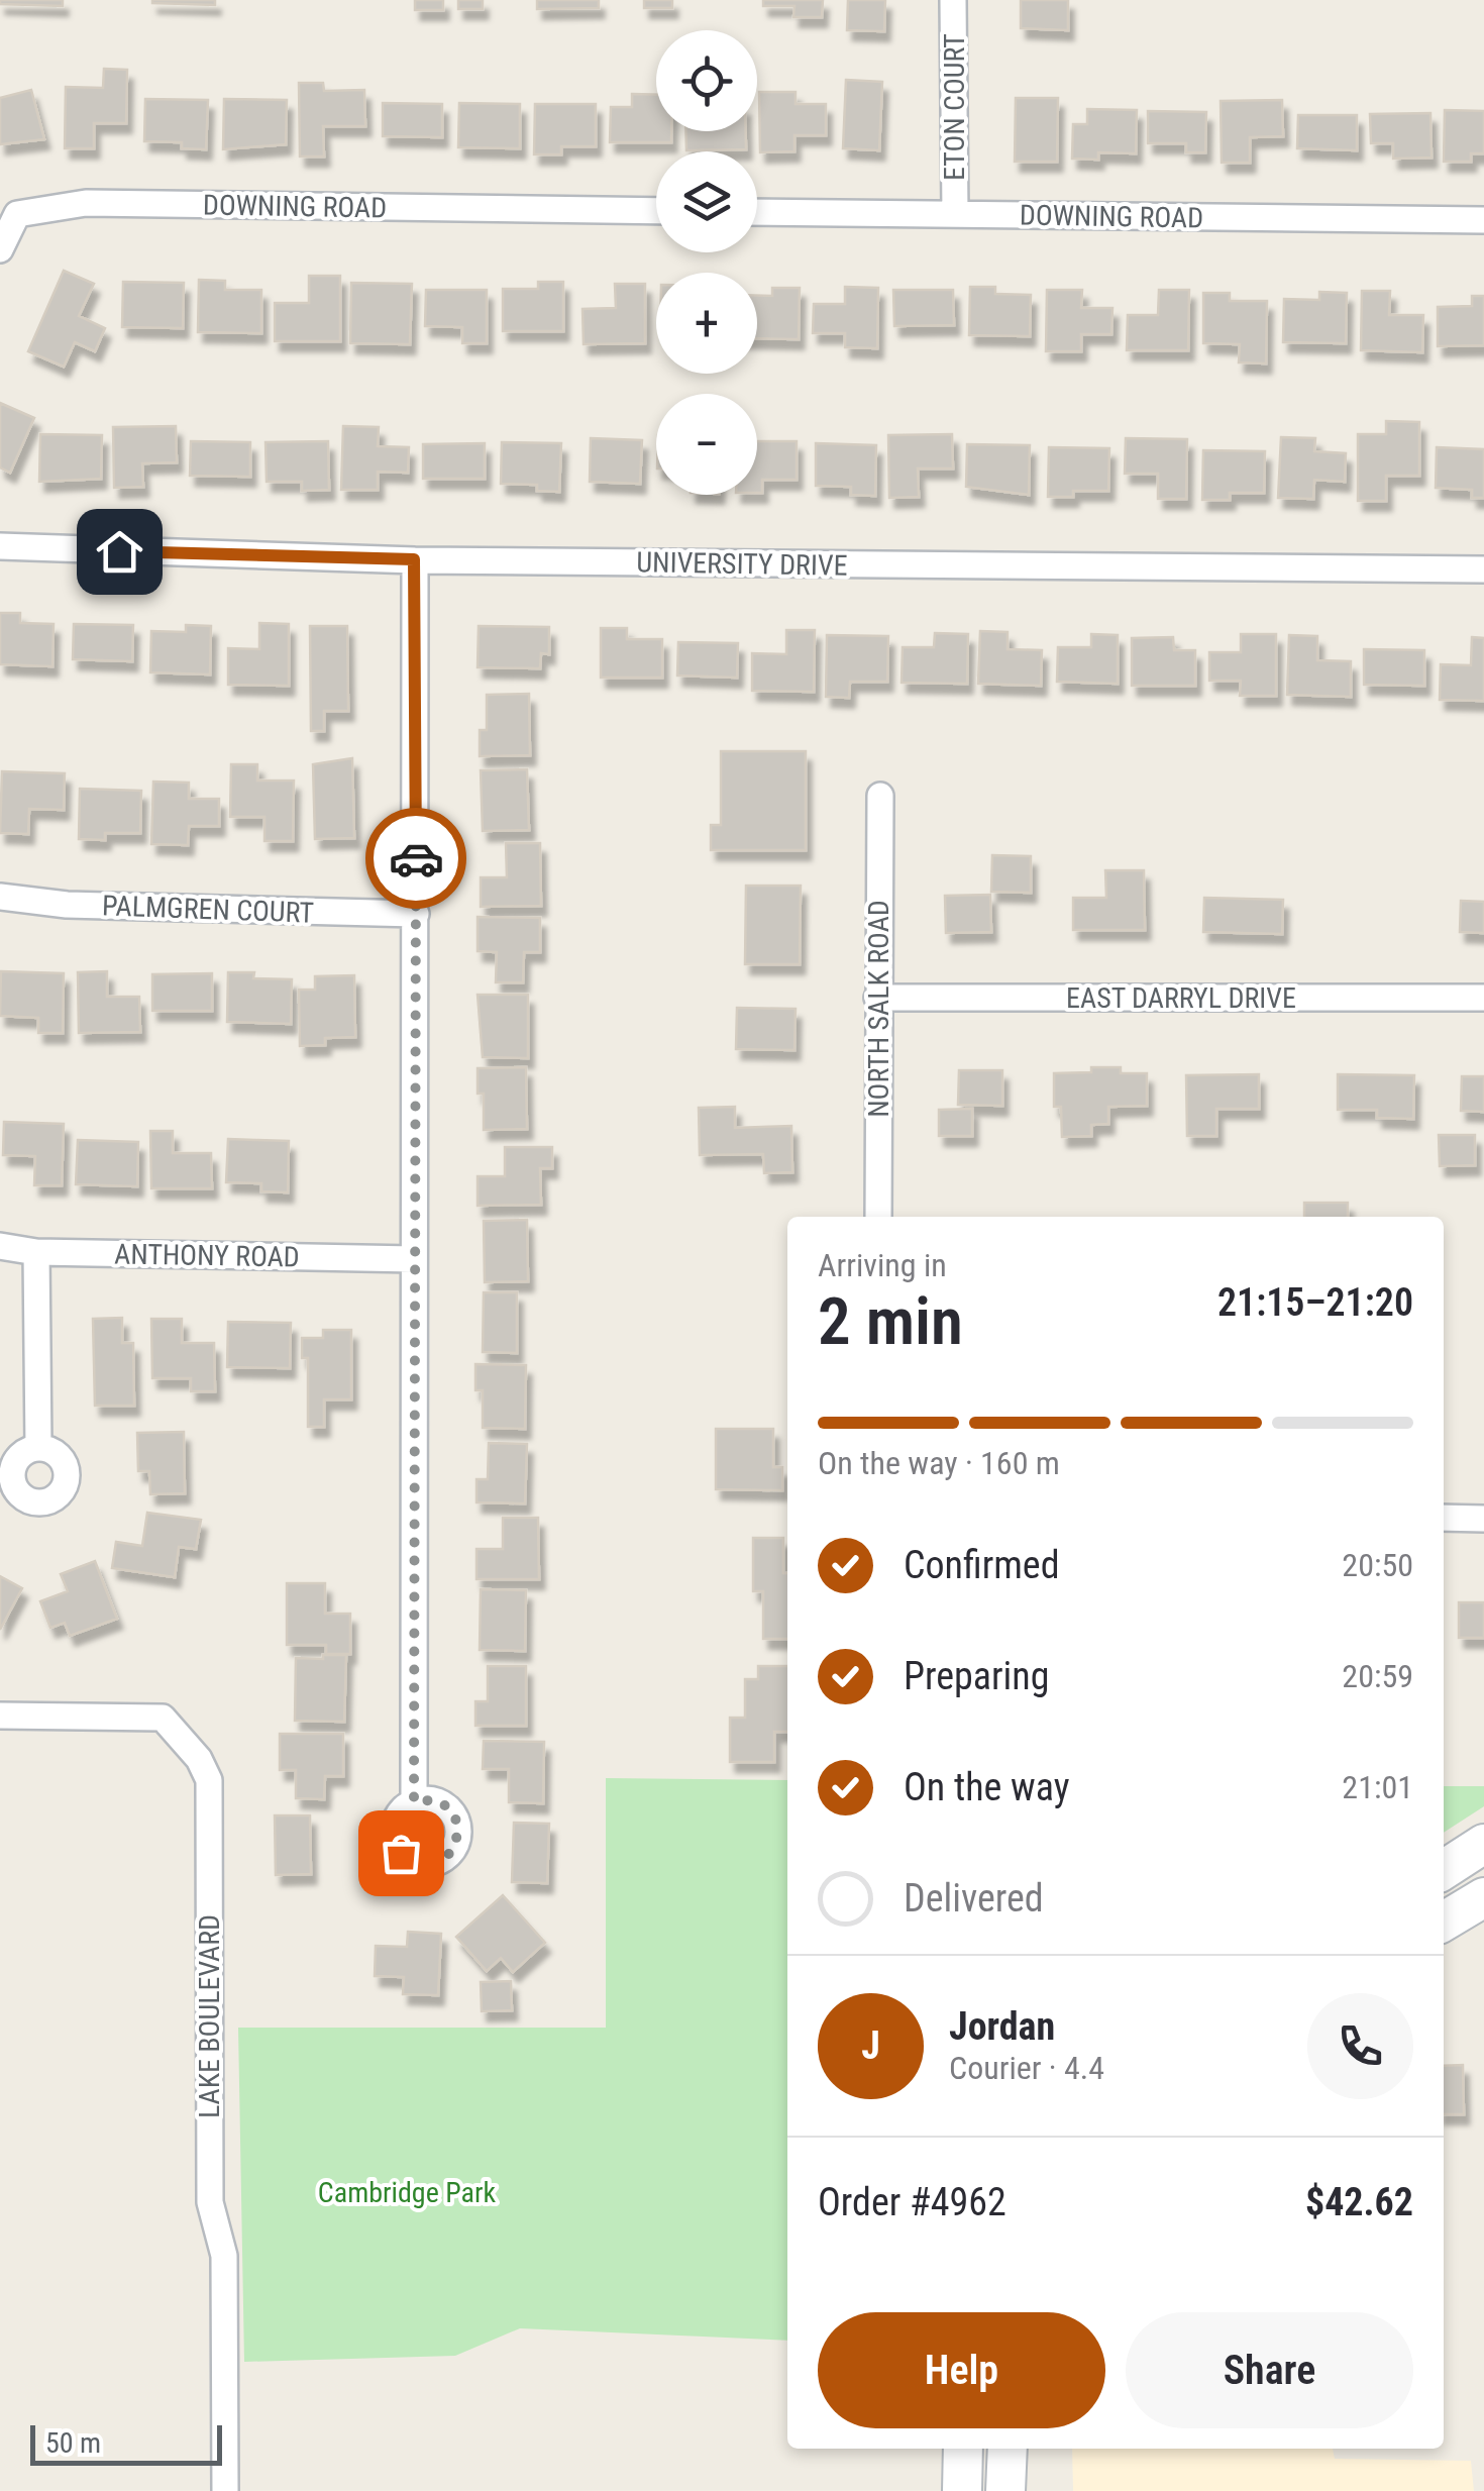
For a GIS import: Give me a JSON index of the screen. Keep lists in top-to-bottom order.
{
  "streets": {
    "street": [
      "ETON COURT",
      "DOWNING ROAD",
      "UNIVERSITY DRIVE",
      "PALMGREN COURT",
      "EAST DARRYL DRIVE",
      "NORTH SALK ROAD",
      "ANTHONY ROAD",
      "LAKE BOULEVARD"
    ]
  },
  "crossings": [
    ["ETON COURT", "DOWNING ROAD"],
    ["EAST DARRYL DRIVE", "NORTH SALK ROAD"]
  ],
  "parks": ["Cambridge Park"],
  "scale_bar": "50 m",
  "page": {
    "map_buttons": ["+", "−"],
    "heading": ["2 min", "Arriving in", "21:15–21:20"],
    "panel": [
      "Jordan",
      "Courier · 4.4",
      "Order #4962",
      "$42.62"
    ],
    "bar": "On the way · 160 m",
    "list": [
      ["Confirmed", "20:50"],
      ["Preparing", "20:59"],
      ["On the way", "21:01"],
      "Delivered"
    ],
    "round": "J",
    "buttons": ["Help", "Share"],
    "scale": "50 m"
  }
}
